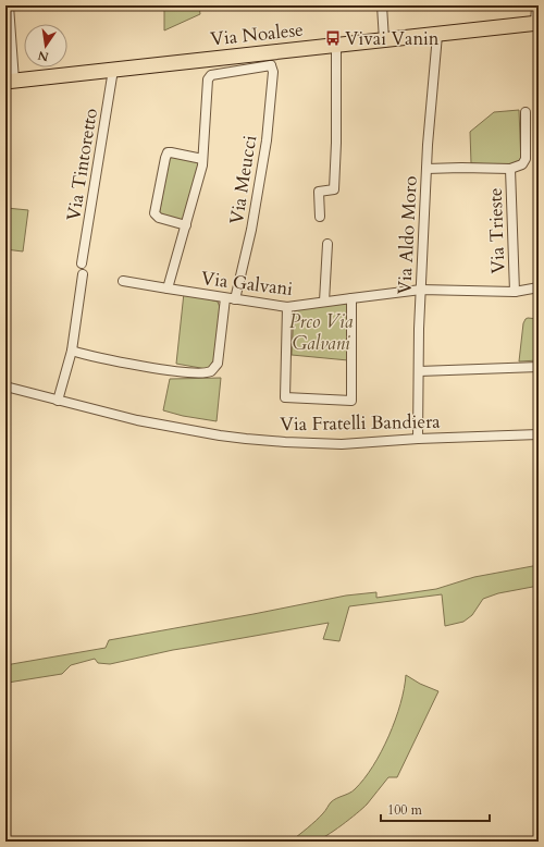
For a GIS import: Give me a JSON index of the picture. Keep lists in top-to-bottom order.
{
  "streets": {
    "main road": ["Via Noalese"],
    "street": [
      "Via Tintoretto",
      "Via Meucci",
      "Via Trieste",
      "Via Aldo Moro",
      "Via Galvani",
      "Via Fratelli Bandiera"
    ]
  },
  "crossings": [
    ["Via Noalese", "Via Tintoretto"],
    ["Via Noalese", "Via Meucci"],
    ["Via Noalese", "Via Aldo Moro"],
    ["Via Meucci", "Via Galvani"],
    ["Via Trieste", "Via Aldo Moro"],
    ["Via Trieste", "Via Galvani"],
    ["Via Aldo Moro", "Via Galvani"],
    ["Via Aldo Moro", "Via Fratelli Bandiera"]
  ],
  "parks": ["Prco Via Galvani"],
  "places": {
    "bus stop": ["Vivai Vanin"]
  },
  "scale_bar": "100 m",
  "north": "bottom"
}
